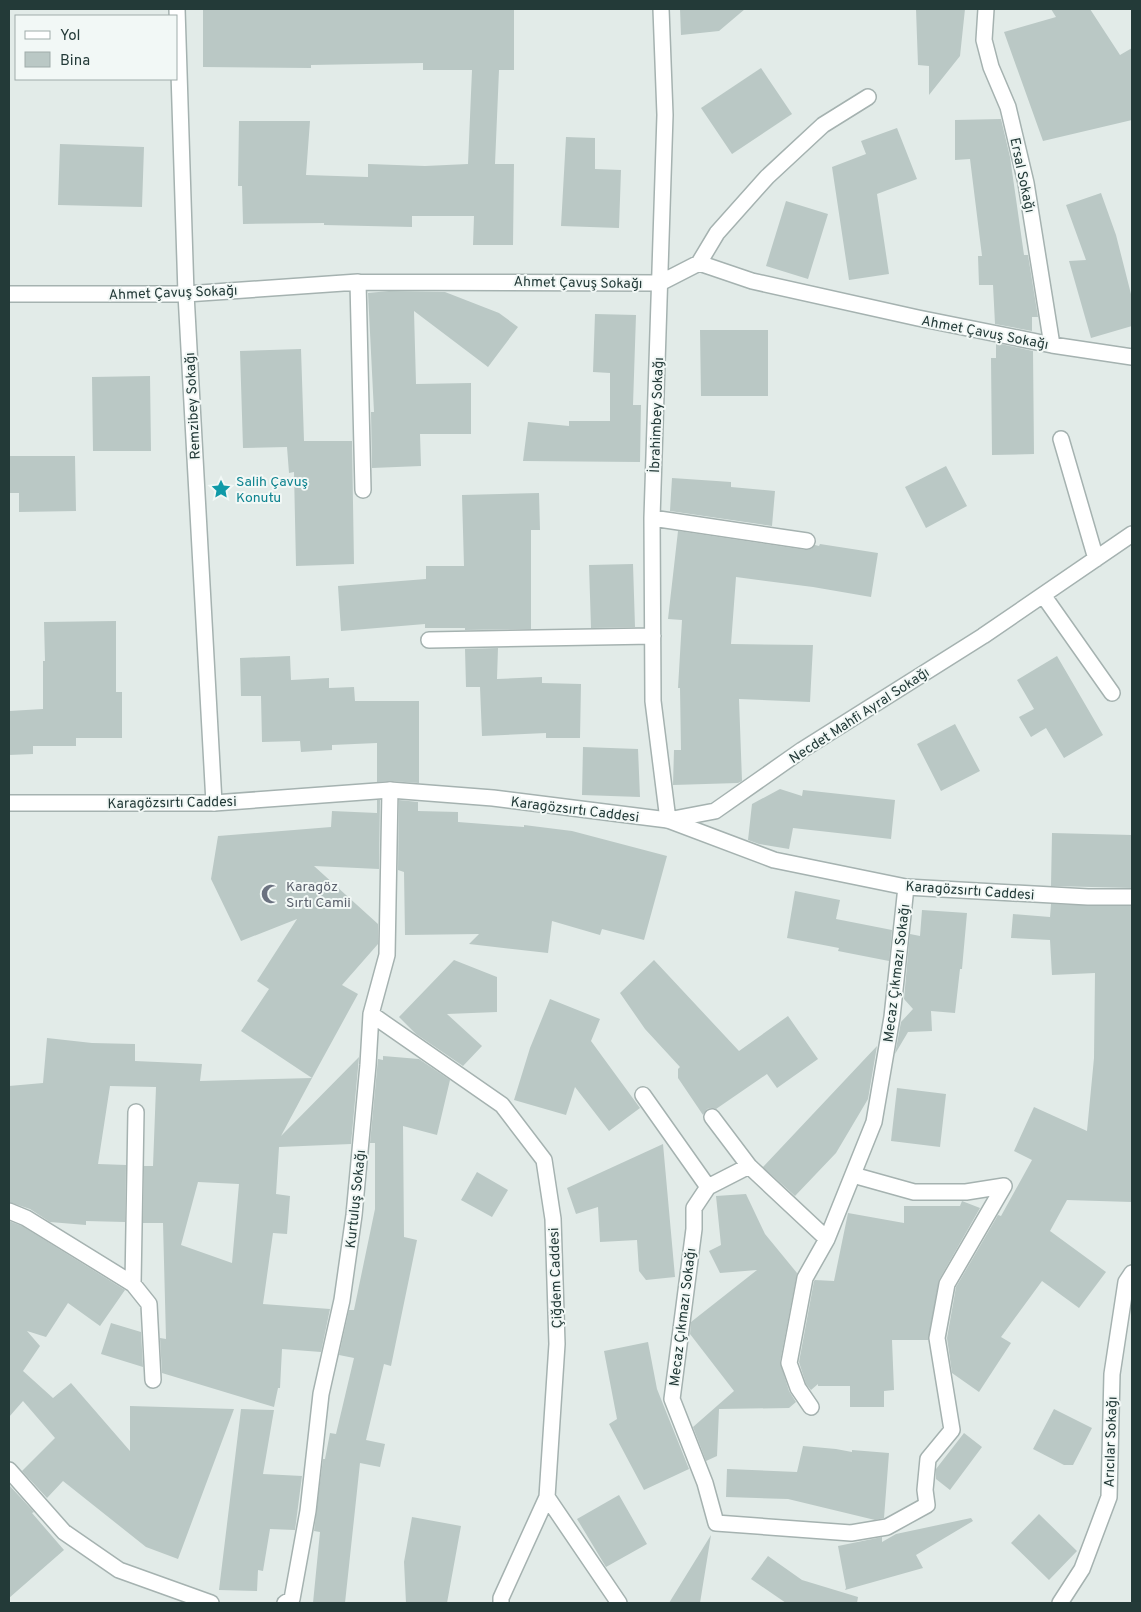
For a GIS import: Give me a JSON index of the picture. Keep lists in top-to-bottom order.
{
  "streets": {
    "street": [
      "Ersal Sokağı",
      "Ahmet Çavuş Sokağı",
      "Remzibey Sokağı",
      "İbrahimbey Sokağı",
      "Necdet Mahfi Ayral Sokağı",
      "Karagözsırtı Caddesi",
      "Mecaz Çıkmazı Sokağı",
      "Kurtuluş Sokağı",
      "Çiğdem Caddesi",
      "Arıcılar Sokağı"
    ]
  },
  "crossings": [
    ["Ersal Sokağı", "Ahmet Çavuş Sokağı"],
    ["Ahmet Çavuş Sokağı", "Remzibey Sokağı"],
    ["Ahmet Çavuş Sokağı", "İbrahimbey Sokağı"],
    ["Remzibey Sokağı", "Karagözsırtı Caddesi"],
    ["İbrahimbey Sokağı", "Necdet Mahfi Ayral Sokağı"],
    ["İbrahimbey Sokağı", "Karagözsırtı Caddesi"],
    ["Necdet Mahfi Ayral Sokağı", "Karagözsırtı Caddesi"],
    ["Karagözsırtı Caddesi", "Mecaz Çıkmazı Sokağı"],
    ["Karagözsırtı Caddesi", "Kurtuluş Sokağı"],
    ["Kurtuluş Sokağı", "Çiğdem Caddesi"]
  ],
  "places": {
    "place": ["Salih Çavuş Konutu"],
    "mosque": ["Karagöz Sırtı Camii"]
  },
  "legend": ["Yol", "Bina"]
}
